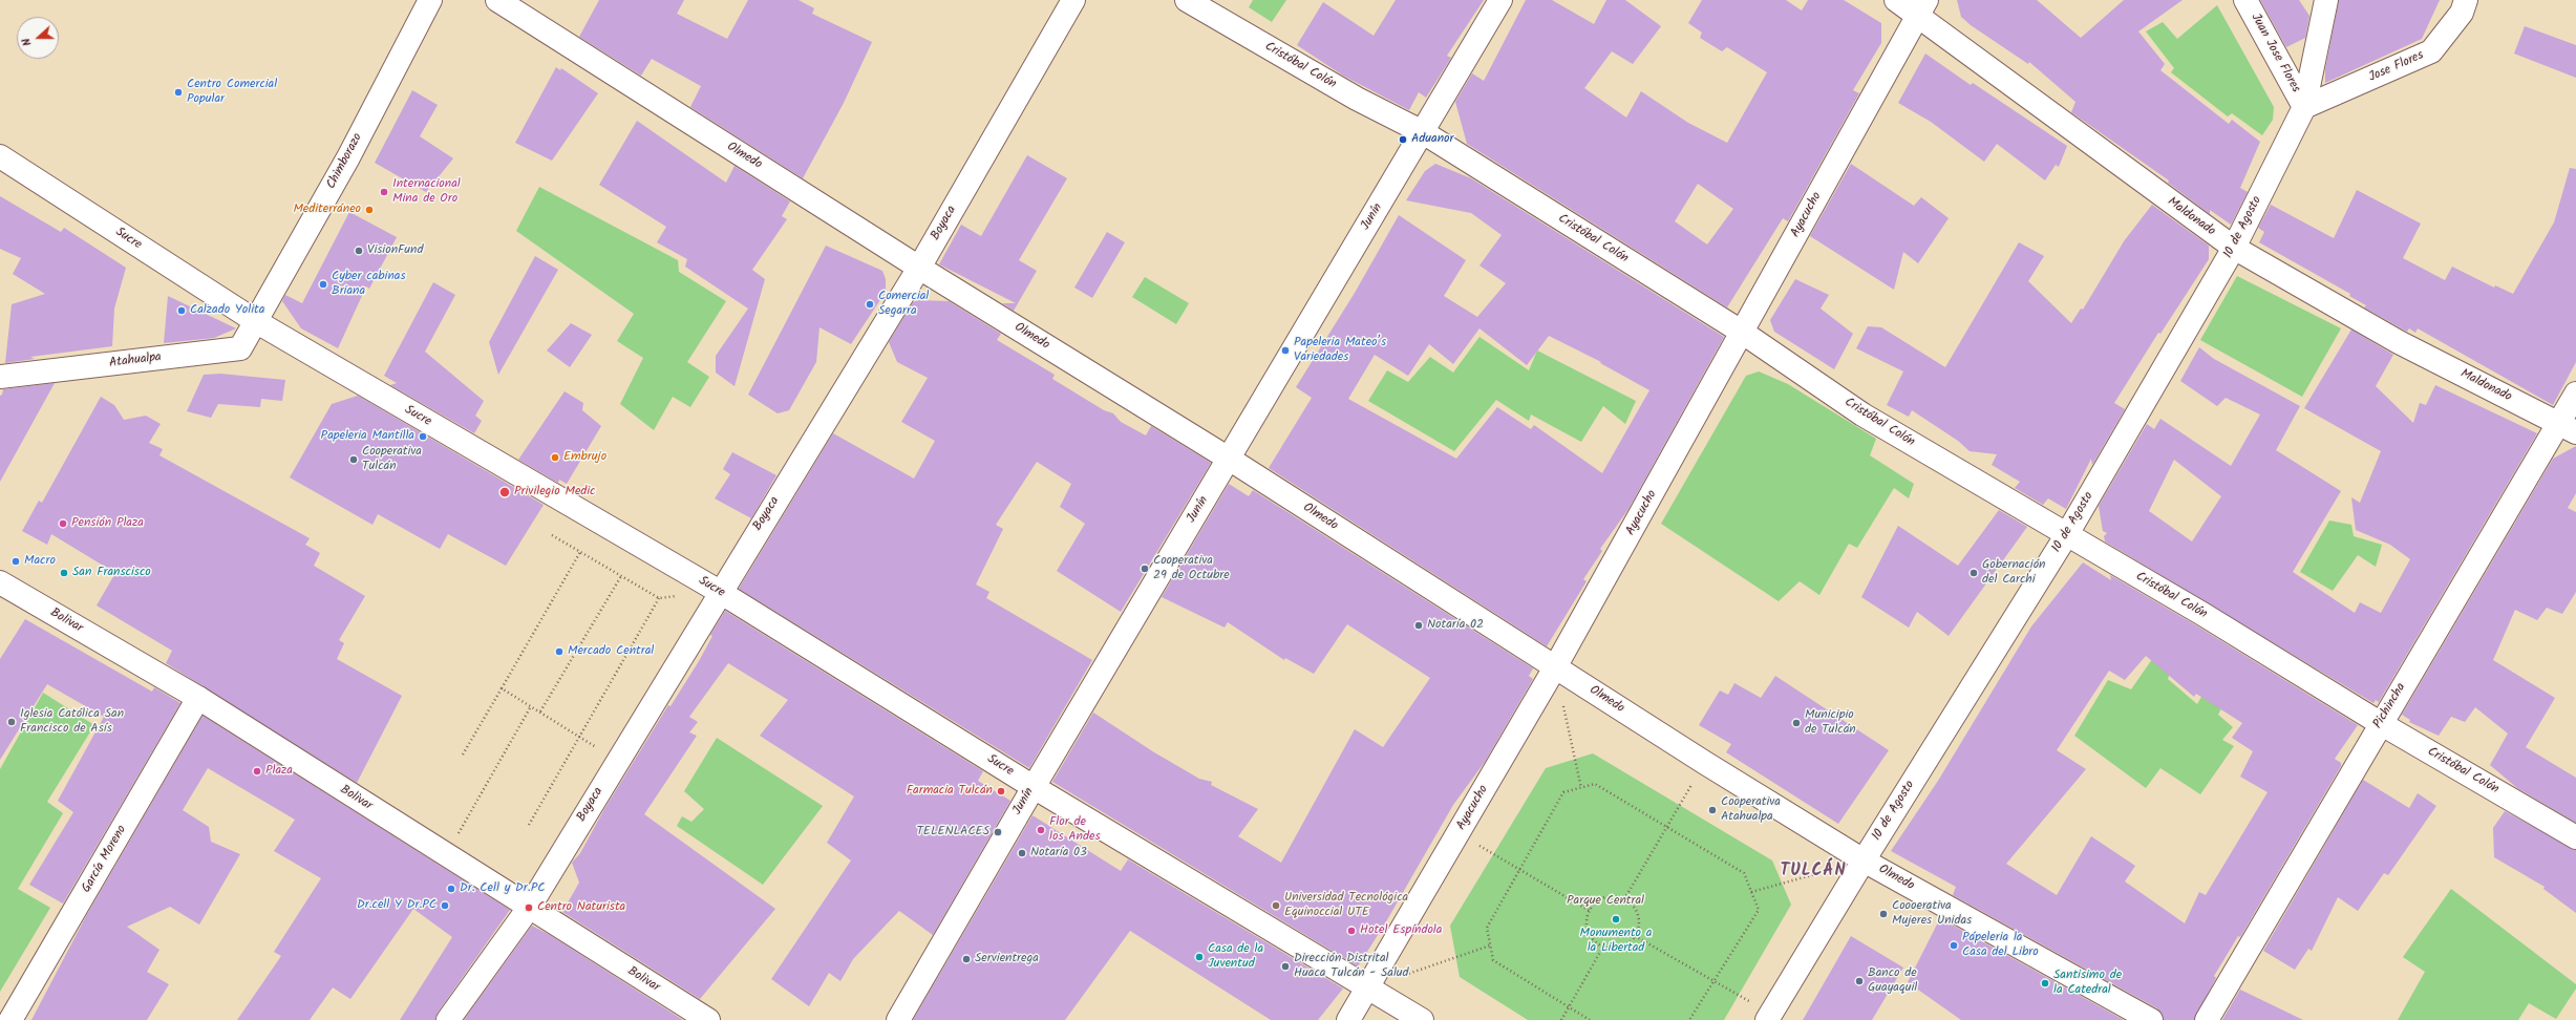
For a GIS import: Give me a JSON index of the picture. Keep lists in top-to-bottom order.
{
  "streets": {
    "street": [
      "Juan Jose Flores",
      "Cristóbal Colón",
      "Jose Flores",
      "Olmedo",
      "Chimborazo",
      "Ayacucho",
      "Junín",
      "Maldonado",
      "Boyaca",
      "10 de Agosto",
      "Sucre",
      "Atahualpa",
      "Bolivar",
      "Pichincha",
      "García Moreno"
    ]
  },
  "crossings": [
    ["Juan Jose Flores", "Jose Flores"],
    ["Juan Jose Flores", "10 de Agosto"],
    ["Cristóbal Colón", "Ayacucho"],
    ["Cristóbal Colón", "Junín"],
    ["Cristóbal Colón", "10 de Agosto"],
    ["Cristóbal Colón", "Pichincha"],
    ["Jose Flores", "10 de Agosto"],
    ["Olmedo", "Ayacucho"],
    ["Olmedo", "Junín"],
    ["Olmedo", "Boyaca"],
    ["Olmedo", "10 de Agosto"],
    ["Chimborazo", "Sucre"],
    ["Chimborazo", "Atahualpa"],
    ["Ayacucho", "Maldonado"],
    ["Ayacucho", "Sucre"],
    ["Junín", "Sucre"],
    ["Maldonado", "10 de Agosto"],
    ["Maldonado", "Pichincha"],
    ["Boyaca", "Sucre"],
    ["Boyaca", "Bolivar"],
    ["Sucre", "Atahualpa"],
    ["Bolivar", "García Moreno"]
  ],
  "districts": ["TULCÁN"],
  "parks": ["Parque Central"],
  "places": [
    "Centro Comercial Popular",
    "Aduanor",
    "Internacional Mina de Oro",
    "Mediterráneo",
    "VisionFund",
    "Cyber cabinas Briana",
    "Comercial Segarra",
    "Calzado Yolita",
    "Papeleria Mateo’s Variedades",
    "Papeleria Mantilla",
    "Embrujo",
    "Cooperativa Tulcán",
    "Privilegio Medic",
    "Pensión Plaza",
    "Macro",
    "Cooperativa 29 de Octubre",
    "San Franscisco",
    "Gobernación del Carchi",
    "Notaría 02",
    "Mercado Central",
    "Iglesia Católica San Francisco de Asís",
    "Municipio de Tulcán",
    "Plaza",
    "Farmacia Tulcán",
    "Cooperativa Atahualpa",
    "Flor de los Andes",
    "TELENLACES",
    "Notaría 03",
    "Dr. Cell y Dr.PC",
    "Dr.cell Y Dr.PC",
    "Universidad Tecnológica Equinoccial UTE",
    "Centro Naturista",
    "Coooerativa Mujeres Unidas",
    "Monumento a la Libertad",
    "Hotel Espíndola",
    "Pápeleria la Casa del Libro",
    "Casa de la Juventud",
    "Servientrega",
    "Dirección Distrital Huaca Tulcán - Salud",
    "Banco de Guayaquil",
    "Santisimo de la Catedral"
  ],
  "north": "left"
}
